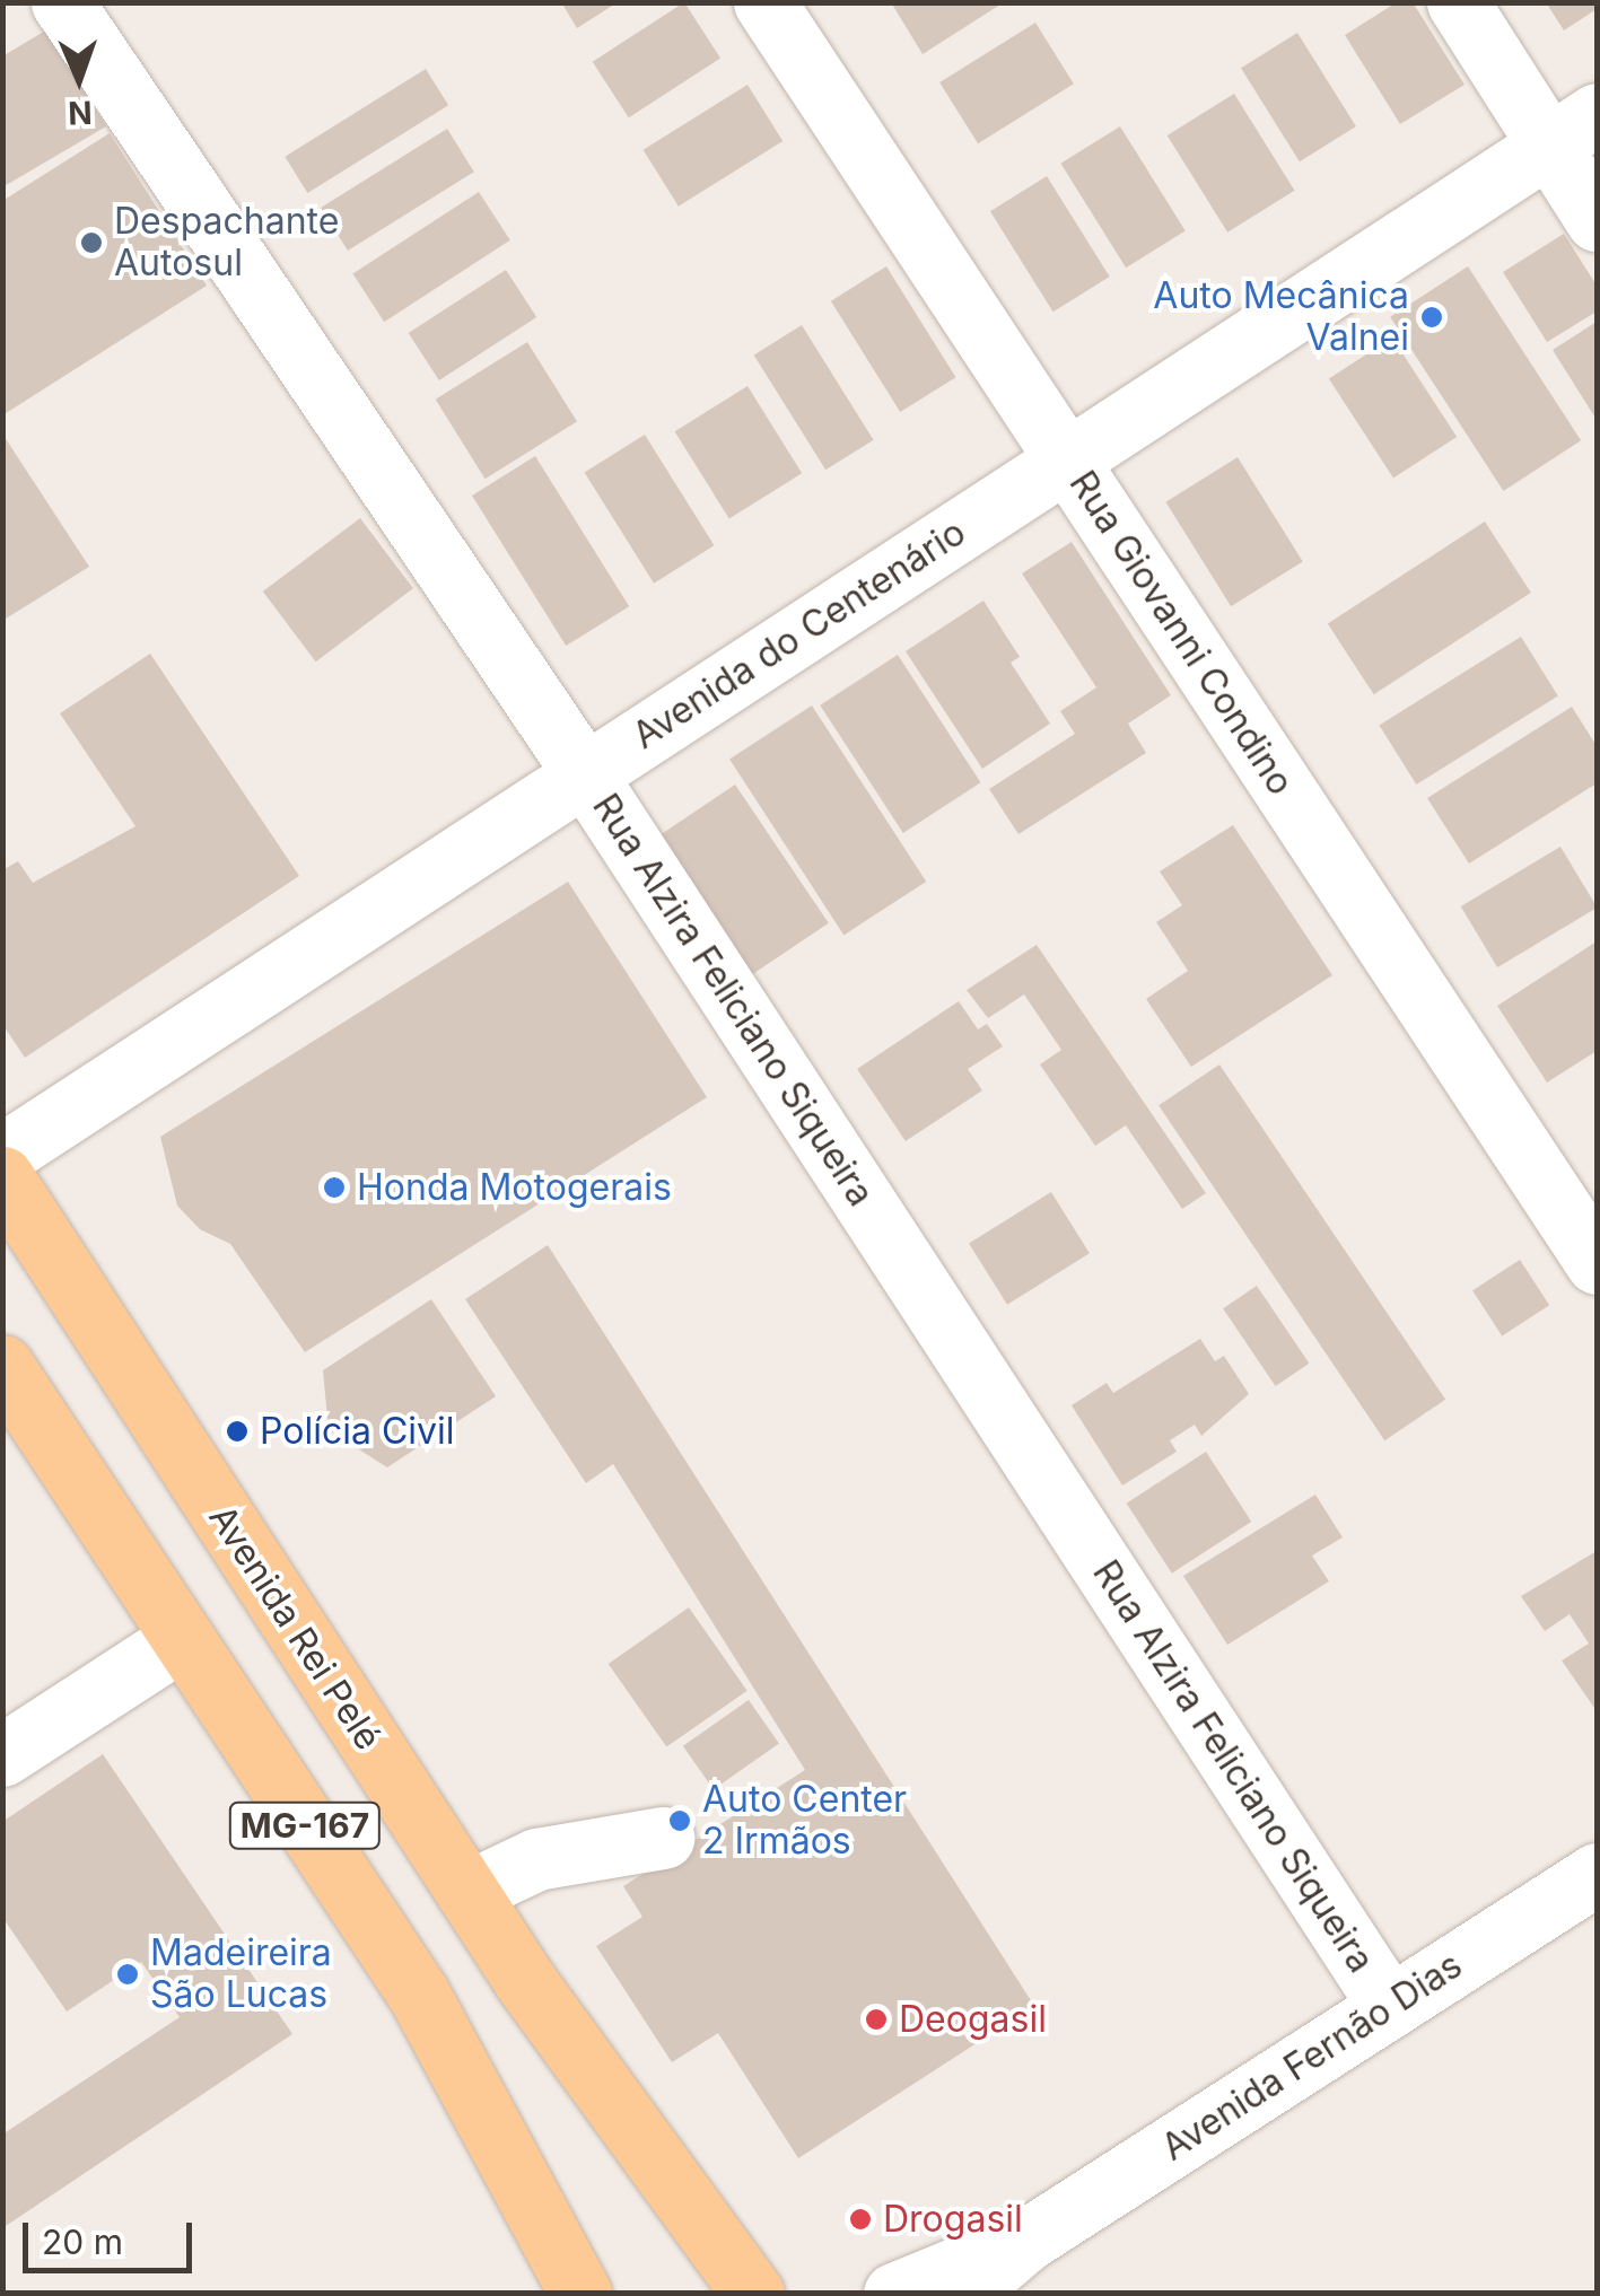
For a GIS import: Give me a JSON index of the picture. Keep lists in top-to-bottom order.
{
  "streets": {
    "main road": ["Avenida Rei Pelé", "MG-167"],
    "street": [
      "Rua Giovanni Condino",
      "Avenida do Centenário",
      "Rua Alzira Feliciano Siqueira",
      "Avenida Fernão Dias"
    ]
  },
  "crossings": [
    ["Rua Giovanni Condino", "Avenida do Centenário"],
    ["Avenida do Centenário", "Rua Alzira Feliciano Siqueira"],
    ["Rua Alzira Feliciano Siqueira", "Avenida Fernão Dias"]
  ],
  "places": [
    "Despachante Autosul",
    "Auto Mecânica Valnei",
    "Honda Motogerais",
    "Polícia Civil",
    "Auto Center 2 Irmãos",
    "Madeireira São Lucas",
    "Deogasil",
    "Drogasil"
  ],
  "scale_bar": "20 m",
  "north": "bottom"
}
